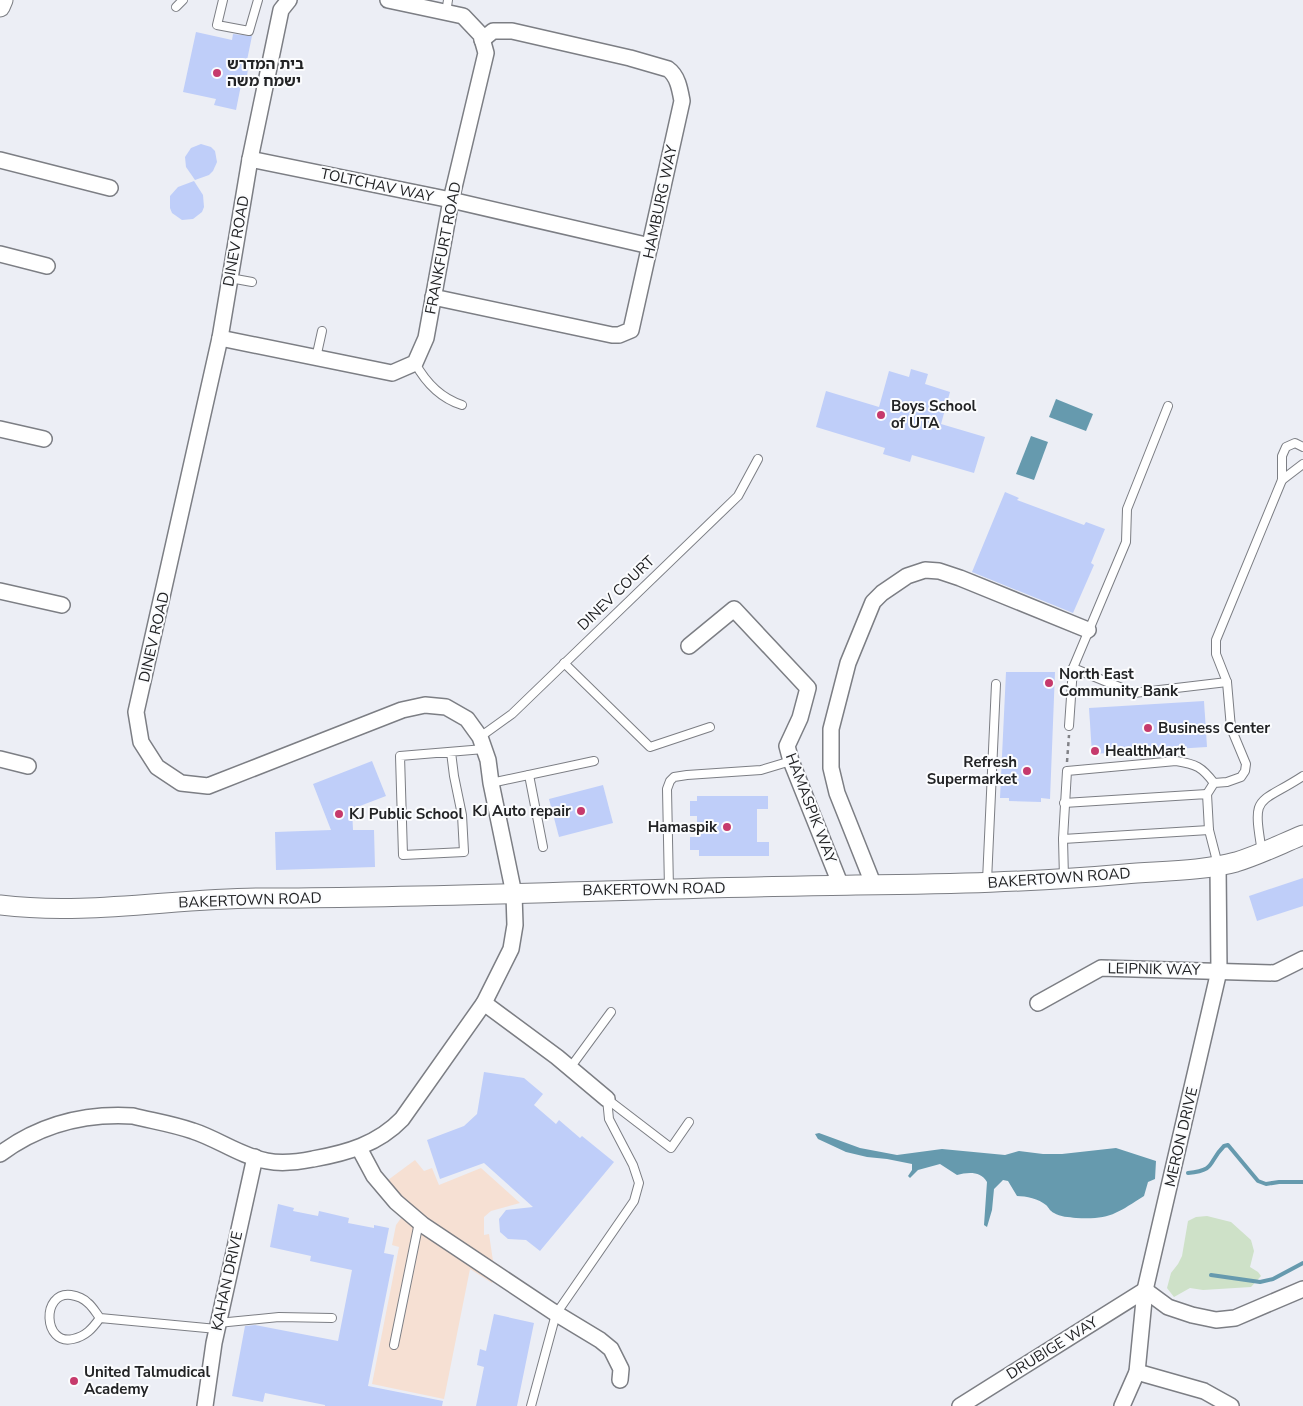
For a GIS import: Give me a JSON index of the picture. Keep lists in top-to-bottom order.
{
  "streets": {
    "street": [
      "TOLTCHAV WAY",
      "HAMBURG WAY",
      "DINEV ROAD",
      "FRANKFURT ROAD",
      "HAMASPIK WAY",
      "BAKERTOWN ROAD",
      "LEIPNIK WAY",
      "MERON DRIVE",
      "KAHAN DRIVE",
      "DRUBIGE WAY"
    ],
    "lane": ["DINEV COURT"]
  },
  "crossings": [
    ["TOLTCHAV WAY", "HAMBURG WAY"],
    ["TOLTCHAV WAY", "DINEV ROAD"],
    ["TOLTCHAV WAY", "FRANKFURT ROAD"],
    ["HAMBURG WAY", "FRANKFURT ROAD"],
    ["DINEV ROAD", "DINEV COURT"],
    ["DINEV ROAD", "BAKERTOWN ROAD"],
    ["DINEV ROAD", "KAHAN DRIVE"],
    ["HAMASPIK WAY", "BAKERTOWN ROAD"],
    ["BAKERTOWN ROAD", "MERON DRIVE"],
    ["LEIPNIK WAY", "MERON DRIVE"],
    ["MERON DRIVE", "DRUBIGE WAY"]
  ],
  "places": [
    "בית המדרש ישמח משה",
    "Boys School of UTA",
    "North East Community Bank",
    "Business Center",
    "HealthMart",
    "Refresh Supermarket",
    "KJ Auto repair",
    "KJ Public School",
    "Hamaspik",
    "United Talmudical Academy"
  ]
}
